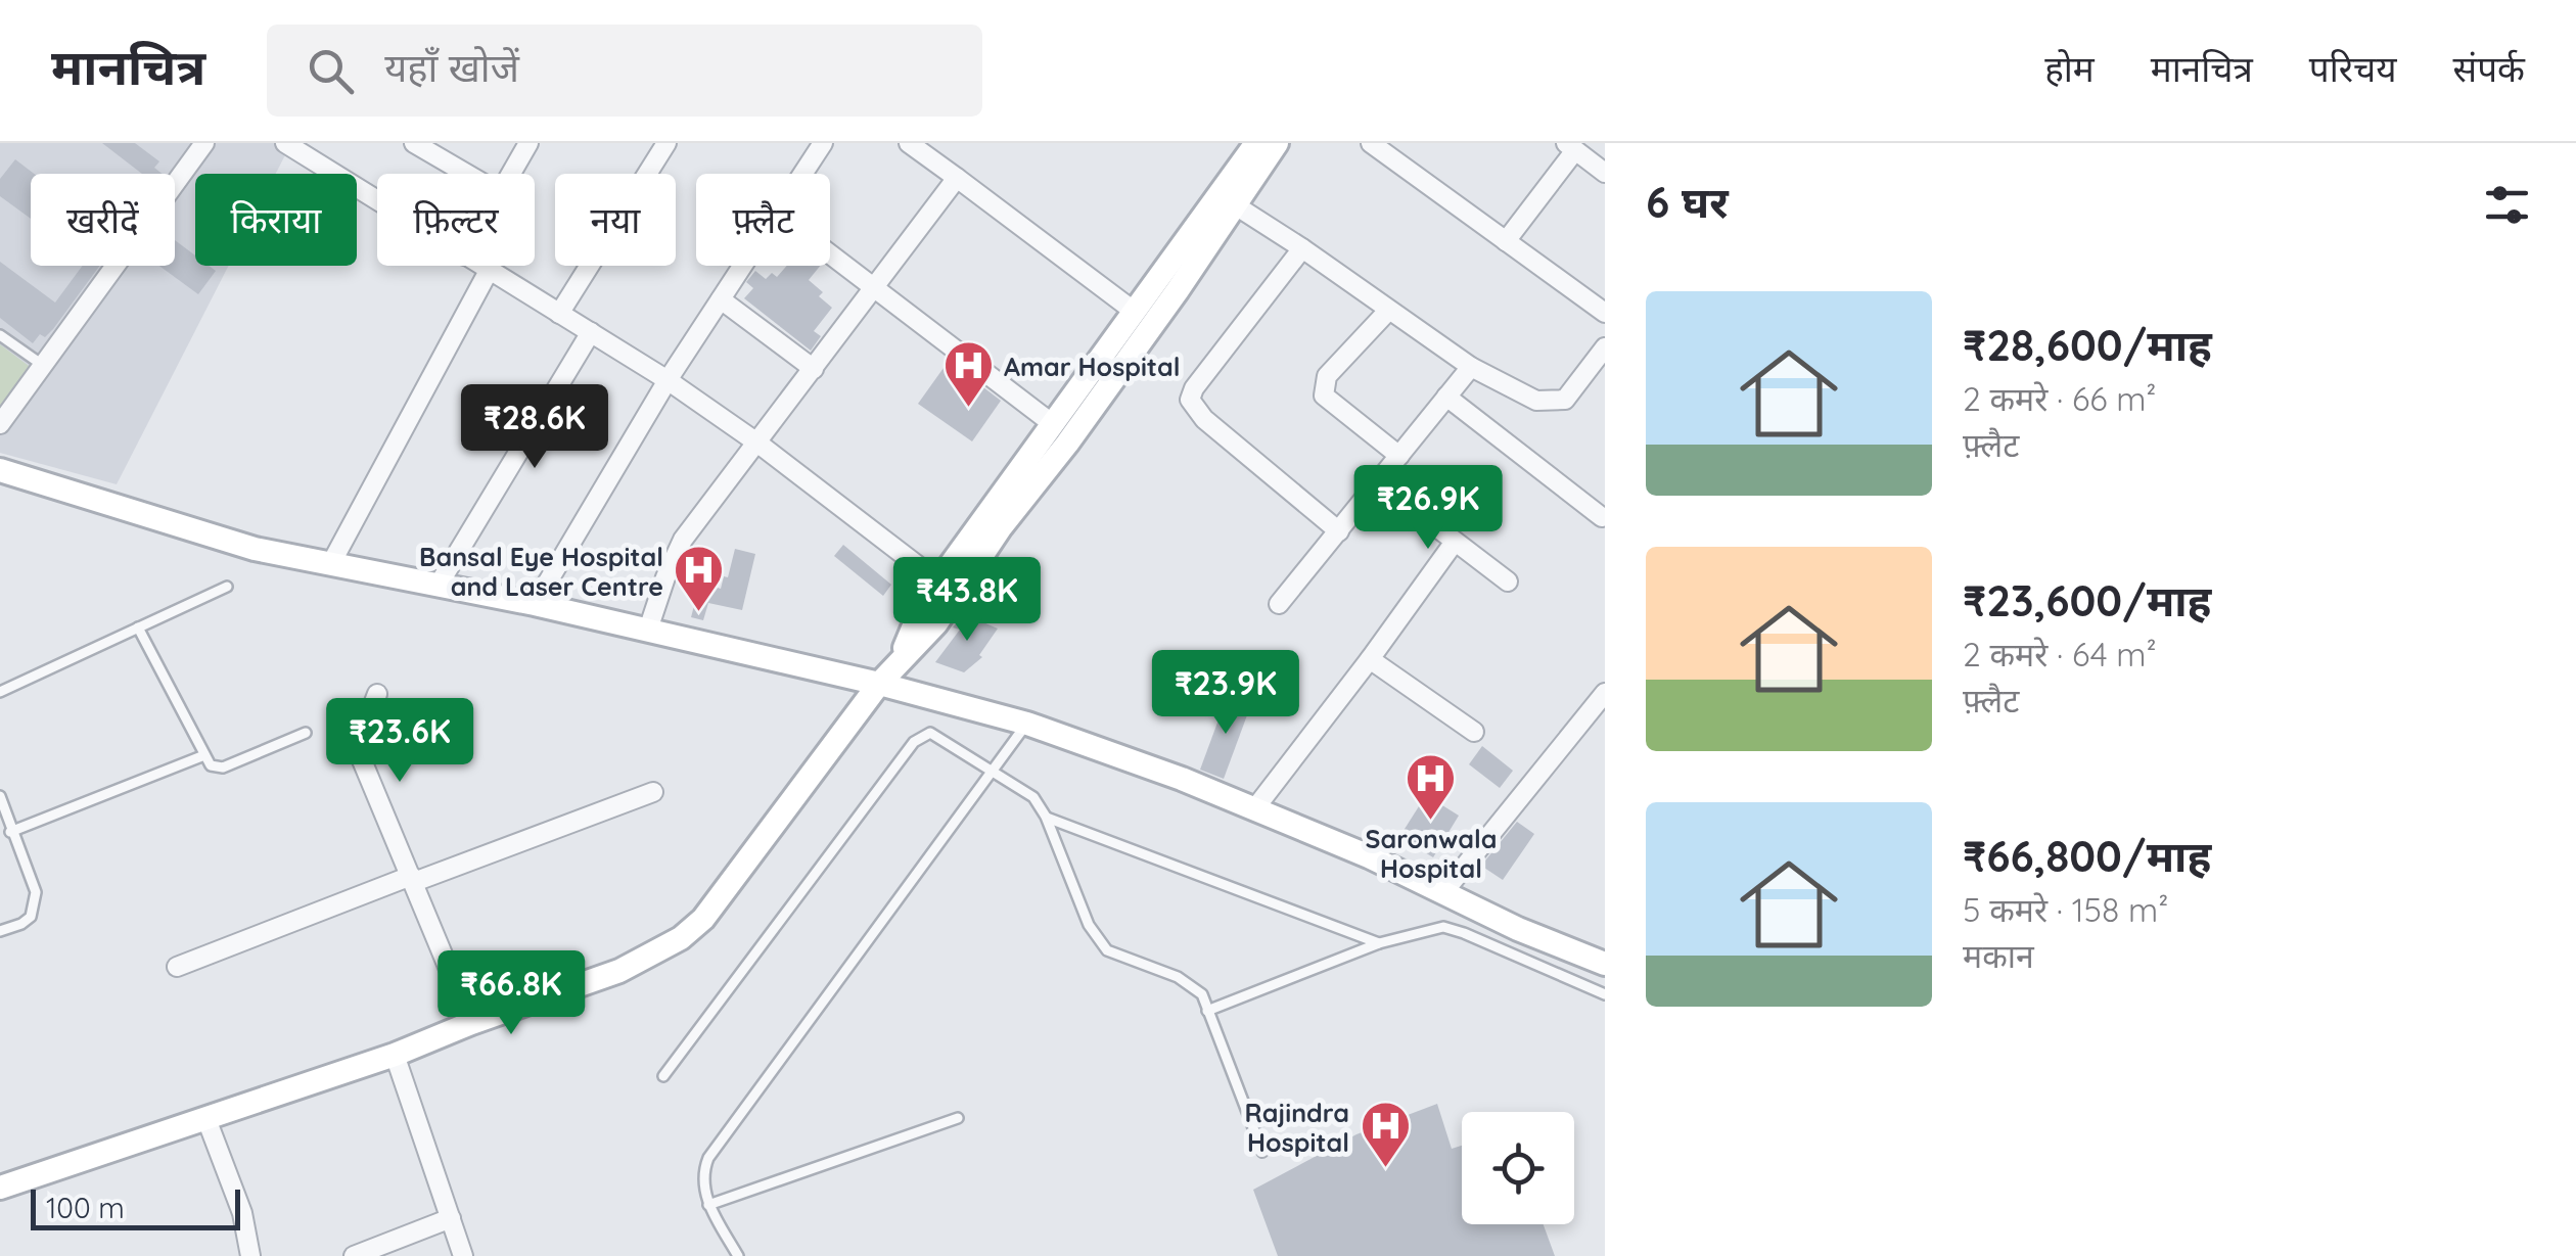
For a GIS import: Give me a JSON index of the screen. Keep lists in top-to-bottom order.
{
  "places": {
    "hospital": [
      "Amar Hospital",
      "Bansal Eye Hospital and Laser Centre",
      "Saronwala Hospital",
      "Rajindra Hospital"
    ]
  },
  "scale_bar": "100 m",
  "page": {
    "header": "मानचित्र",
    "search": "यहाँ खोजें",
    "nav": [
      "होम",
      "मानचित्र",
      "परिचय",
      "संपर्क"
    ],
    "heading": "6 घर",
    "chip": [
      "खरीदें",
      "किराया",
      "फ़िल्टर",
      "नया",
      "फ़्लैट"
    ],
    "list": [
      {
        "name": "₹28,600/माह",
        "note": "2 कमरे · 66 m² · फ़्लैट"
      },
      {
        "name": "₹23,600/माह",
        "note": "2 कमरे · 64 m² · फ़्लैट"
      },
      {
        "name": "₹66,800/माह",
        "note": "5 कमरे · 158 m² · मकान"
      }
    ],
    "price": [
      "₹28.6K",
      "₹26.9K",
      "₹43.8K",
      "₹23.9K",
      "₹23.6K",
      "₹66.8K"
    ],
    "scale": "100 m"
  }
}
